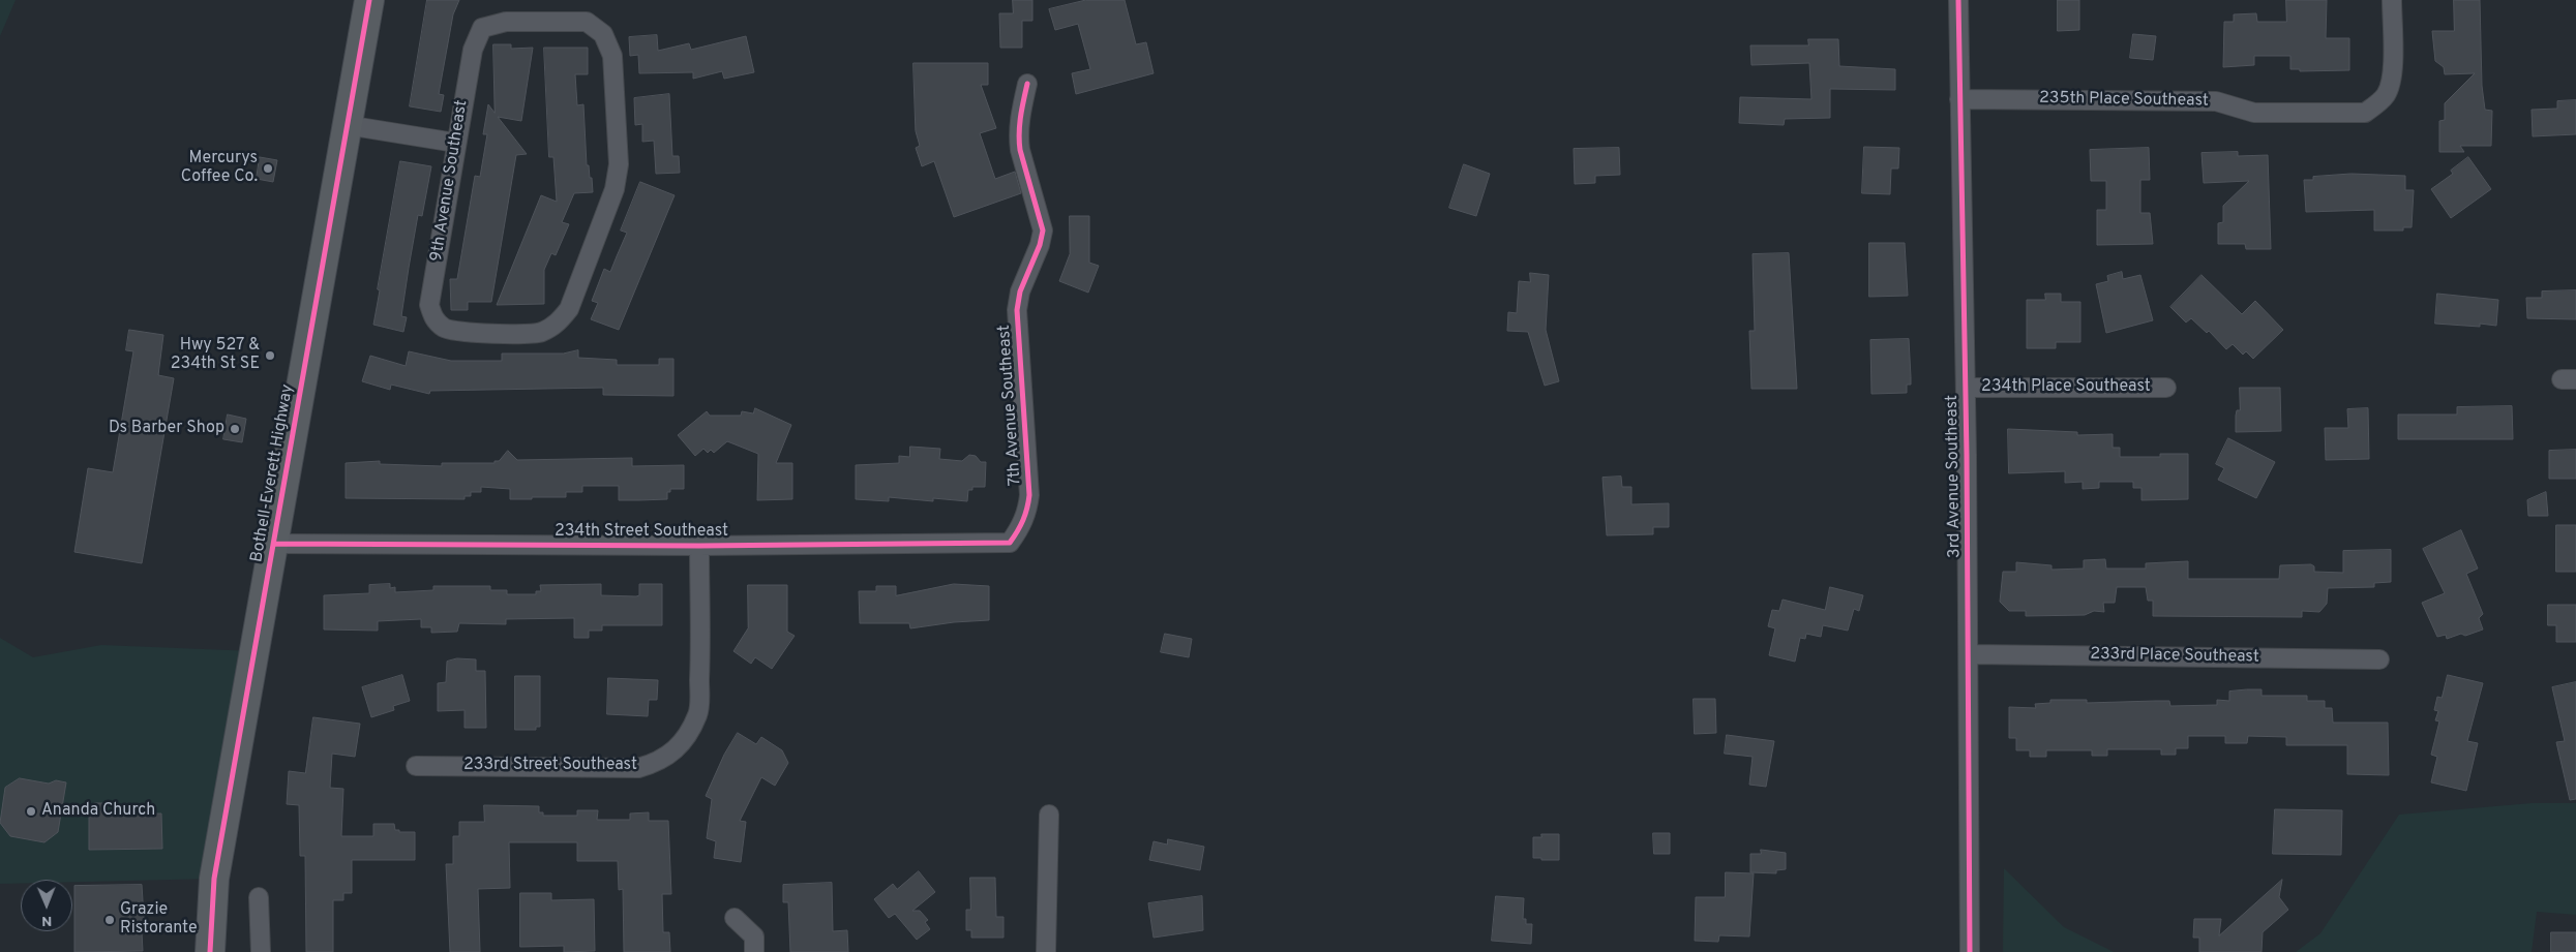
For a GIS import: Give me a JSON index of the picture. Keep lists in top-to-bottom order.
{
  "streets": {
    "main road": ["Bothell-Everett Highway"],
    "street": [
      "235th Place Southeast",
      "9th Avenue Southeast",
      "234th Place Southeast",
      "7th Avenue Southeast",
      "3rd Avenue Southeast",
      "234th Street Southeast",
      "233rd Place Southeast",
      "233rd Street Southeast"
    ]
  },
  "crossings": [
    ["235th Place Southeast", "3rd Avenue Southeast"],
    ["234th Place Southeast", "3rd Avenue Southeast"],
    ["7th Avenue Southeast", "234th Street Southeast"],
    ["Bothell-Everett Highway", "234th Street Southeast"],
    ["3rd Avenue Southeast", "233rd Place Southeast"],
    ["234th Street Southeast", "233rd Street Southeast"]
  ],
  "places": [
    "Mercurys Coffee Co.",
    "Hwy 527 & 234th St SE",
    "Ds Barber Shop",
    "Ananda Church",
    "Grazie Ristorante"
  ],
  "north": "bottom"
}
